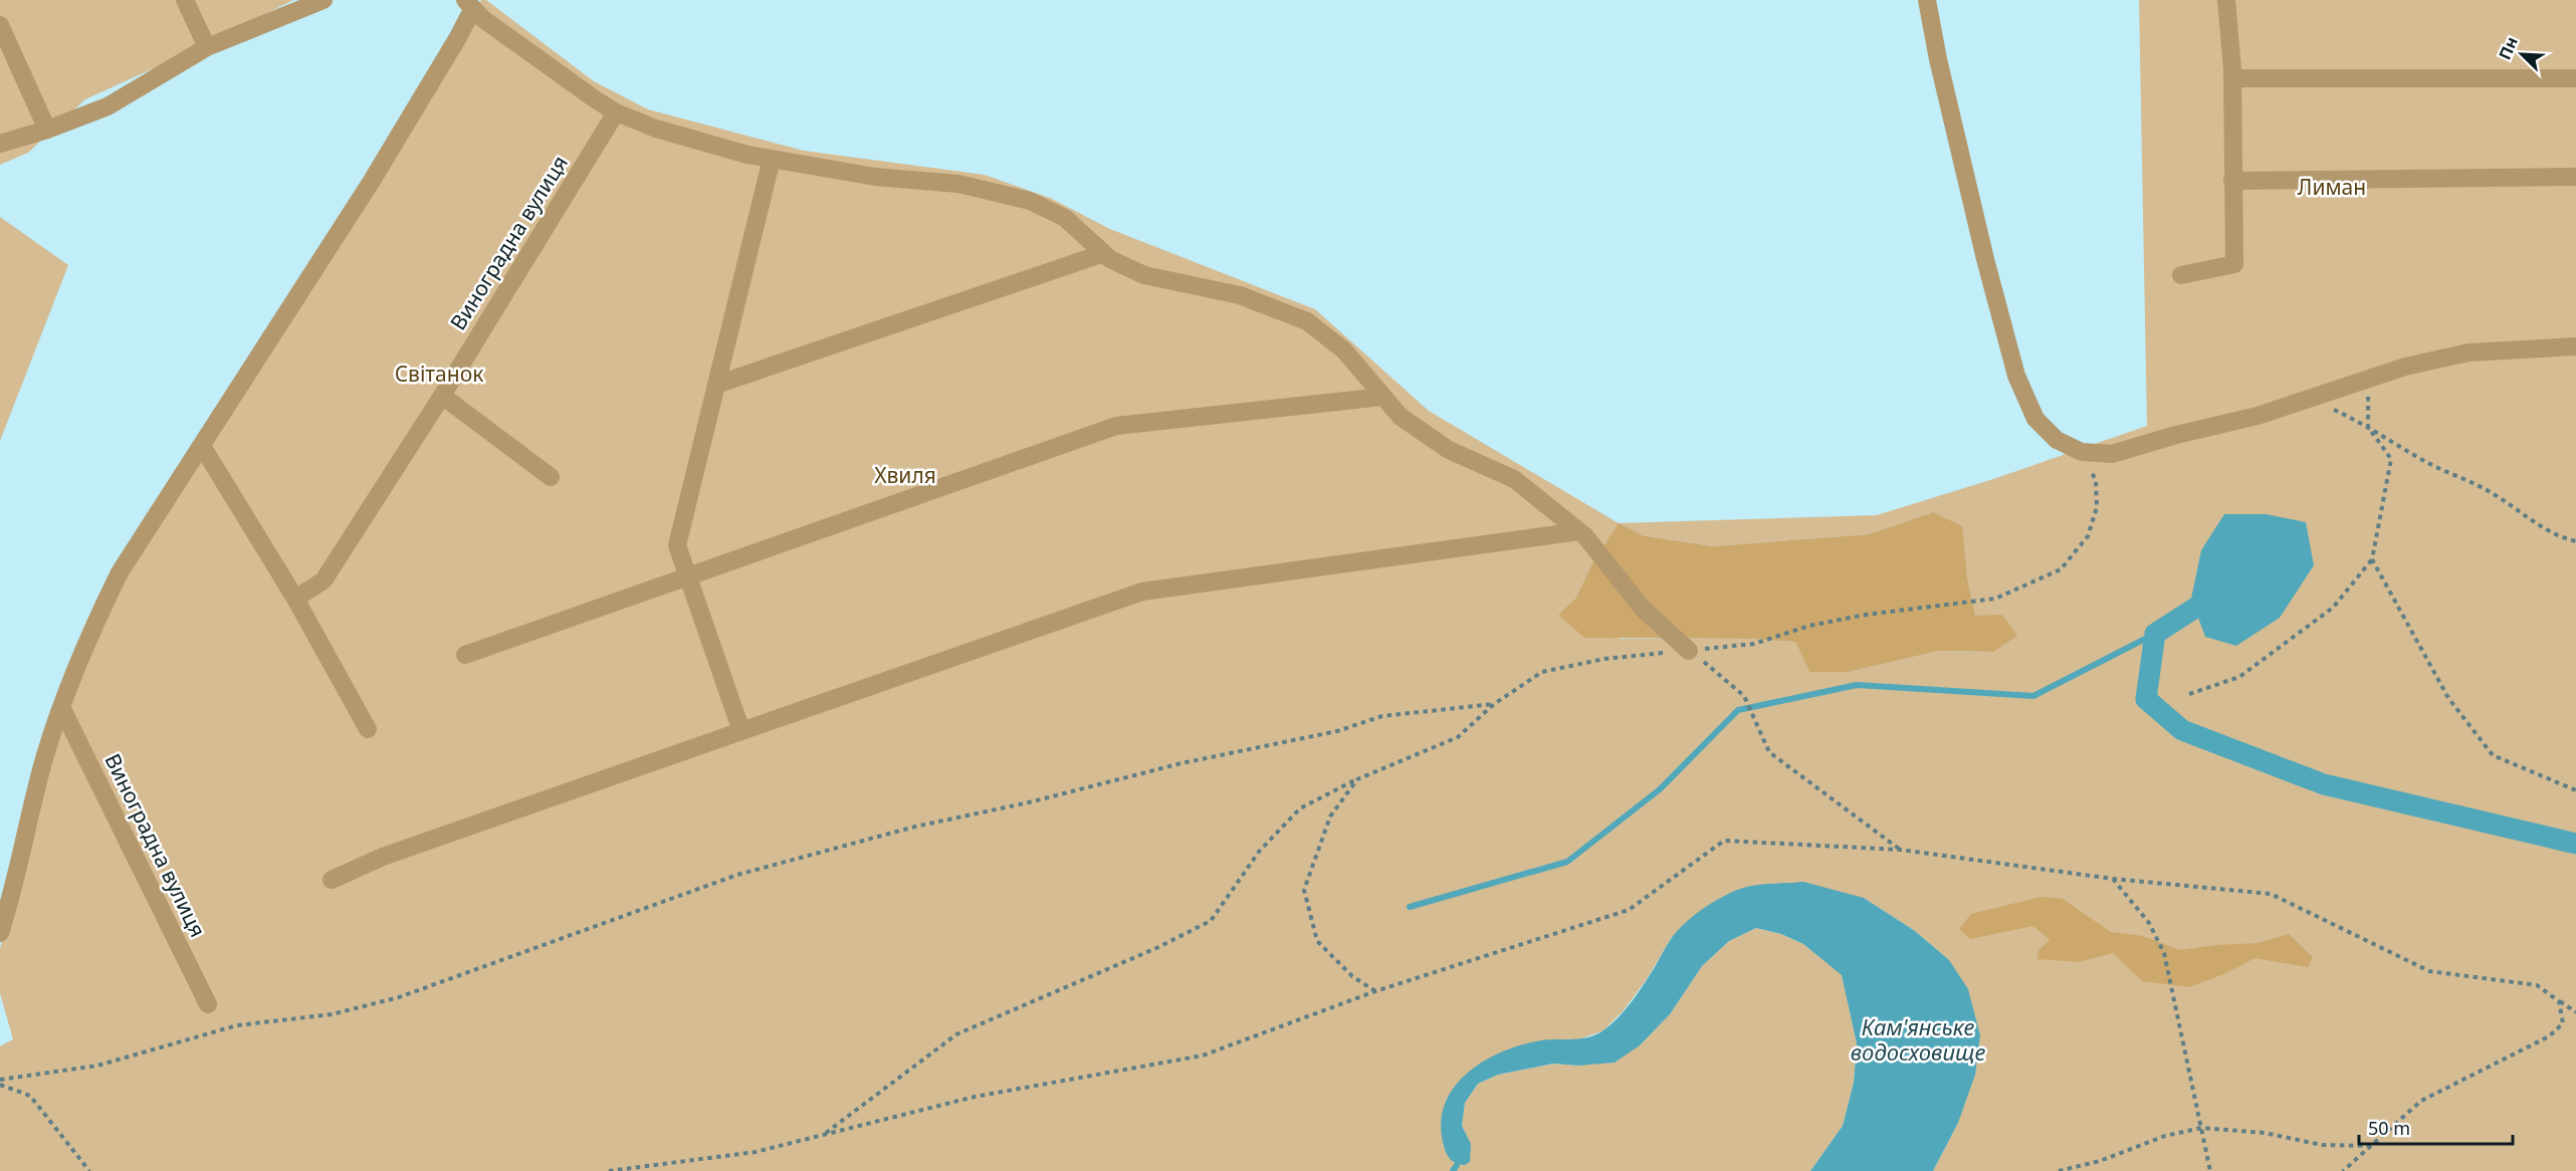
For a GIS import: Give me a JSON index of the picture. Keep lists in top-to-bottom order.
{
  "streets": {
    "street": ["Виноградна вулиця"]
  },
  "water": ["Кам'янське водосховище"],
  "parks": ["Лиман", "Світанок", "Хвиля"],
  "scale_bar": "50 m",
  "north": "top left"
}
